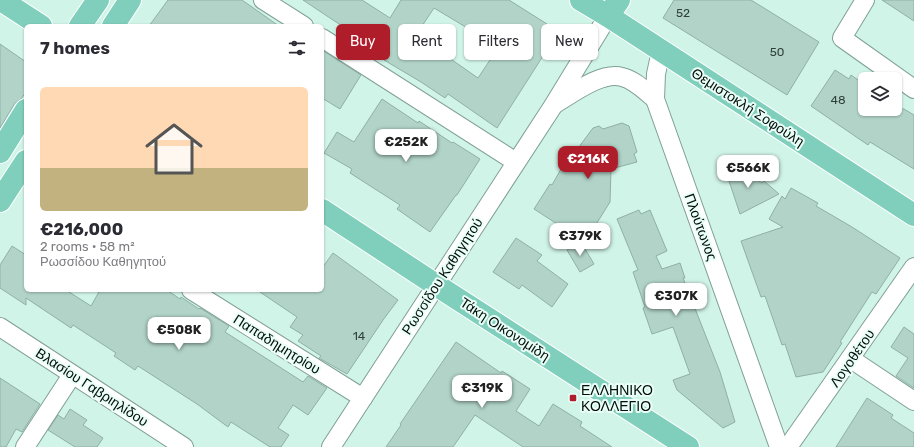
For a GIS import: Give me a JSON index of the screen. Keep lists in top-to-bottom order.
{
  "streets": {
    "main road": ["Θεμιστοκλή Σοφούλη", "Τάκη Οικονομίδη"],
    "street": [
      "Πλούτωνος",
      "Ρωσσίδου Καθηγητού",
      "Παπαδημητρίου",
      "Λογοθέτου",
      "Βλασίου Γαβριηλίδου"
    ]
  },
  "crossings": [
    ["Θεμιστοκλή Σοφούλη", "Πλούτωνος"],
    ["Θεμιστοκλή Σοφούλη", "Ρωσσίδου Καθηγητού"],
    ["Ρωσσίδου Καθηγητού", "Τάκη Οικονομίδη"],
    ["Ρωσσίδου Καθηγητού", "Παπαδημητρίου"]
  ],
  "places": {
    "transit": ["ΕΛΛΗΝΙΚΟ ΚΟΛΛΕΓΙΟ"]
  },
  "house_numbers": [
    "52",
    "50",
    "48",
    "14"
  ],
  "page": {
    "chip": [
      "Buy",
      "Rent",
      "Filters",
      "New"
    ],
    "heading": "7 homes",
    "list": [
      {
        "name": "€216,000",
        "note": "2 rooms · 58 m² · Ρωσσίδου Καθηγητού"
      }
    ],
    "price": [
      "€252K",
      "€216K",
      "€566K",
      "€379K",
      "€307K",
      "€508K",
      "€319K"
    ]
  }
}
